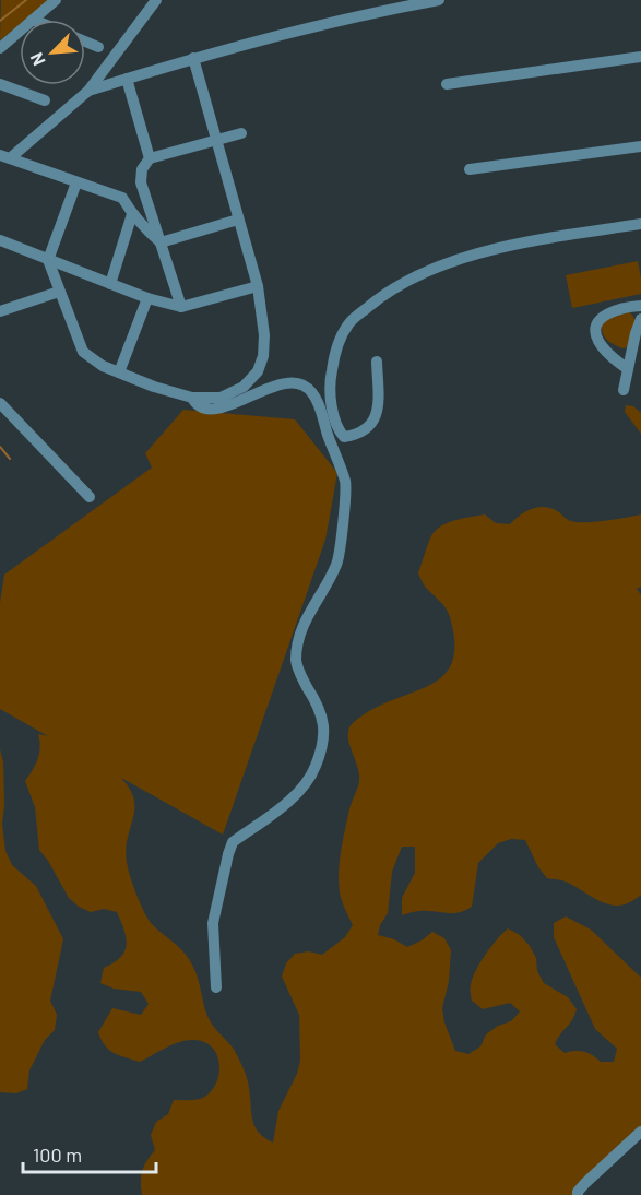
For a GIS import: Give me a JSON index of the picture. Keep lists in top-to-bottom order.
{
  "scale_bar": "100 m",
  "north": "bottom left"
}
